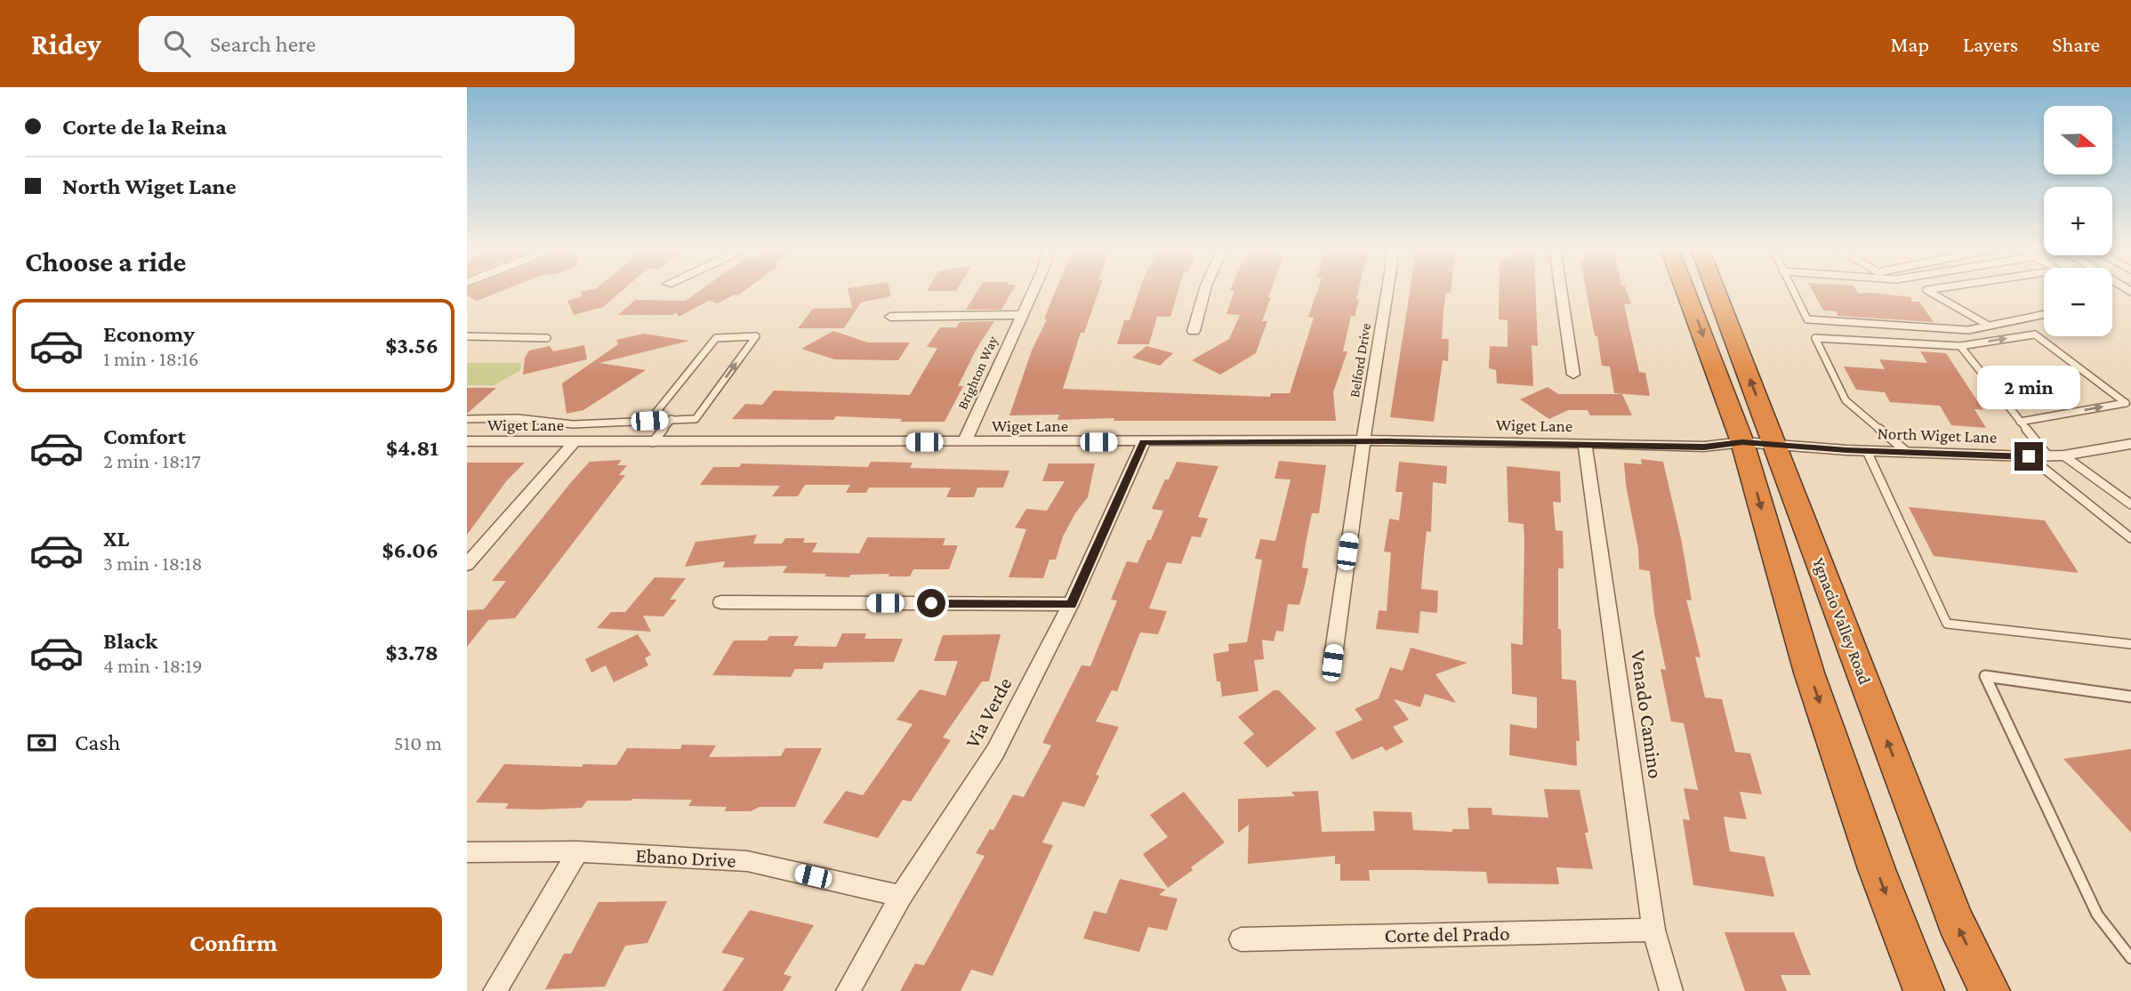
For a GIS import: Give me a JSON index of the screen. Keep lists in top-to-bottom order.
{
  "streets": {
    "highway": ["Ygnacio Valley Road"],
    "street": [
      "Belford Drive",
      "Brighton Way",
      "Wiget Lane",
      "North Wiget Lane",
      "Via Verde",
      "Venado Camino",
      "Ebano Drive",
      "Corte del Prado"
    ]
  },
  "crossings": [
    ["Belford Drive", "Wiget Lane"],
    ["Brighton Way", "Wiget Lane"],
    ["Wiget Lane", "North Wiget Lane"],
    ["Wiget Lane", "Via Verde"],
    ["Wiget Lane", "Venado Camino"],
    ["North Wiget Lane", "Ygnacio Valley Road"],
    ["Via Verde", "Ebano Drive"],
    ["Venado Camino", "Corte del Prado"]
  ],
  "north": "right",
  "page": {
    "header": "Ridey",
    "search": "Search here",
    "nav": ["Map", "Layers", "Share"],
    "banner": ["Corte de la Reina", "North Wiget Lane"],
    "map_buttons": ["+", "−"],
    "heading": "Choose a ride",
    "list": [
      {
        "name": "Economy",
        "note": "1 min · 18:16",
        "value": "$3.56"
      },
      {
        "name": "Comfort",
        "note": "2 min · 18:17",
        "value": "$4.81"
      },
      {
        "name": "XL",
        "note": "3 min · 18:18",
        "value": "$6.06"
      },
      {
        "name": "Black",
        "note": "4 min · 18:19",
        "value": "$3.78"
      }
    ],
    "bubble": "2 min",
    "pay": ["Cash", "510 m"],
    "buttons": "Confirm"
  }
}
